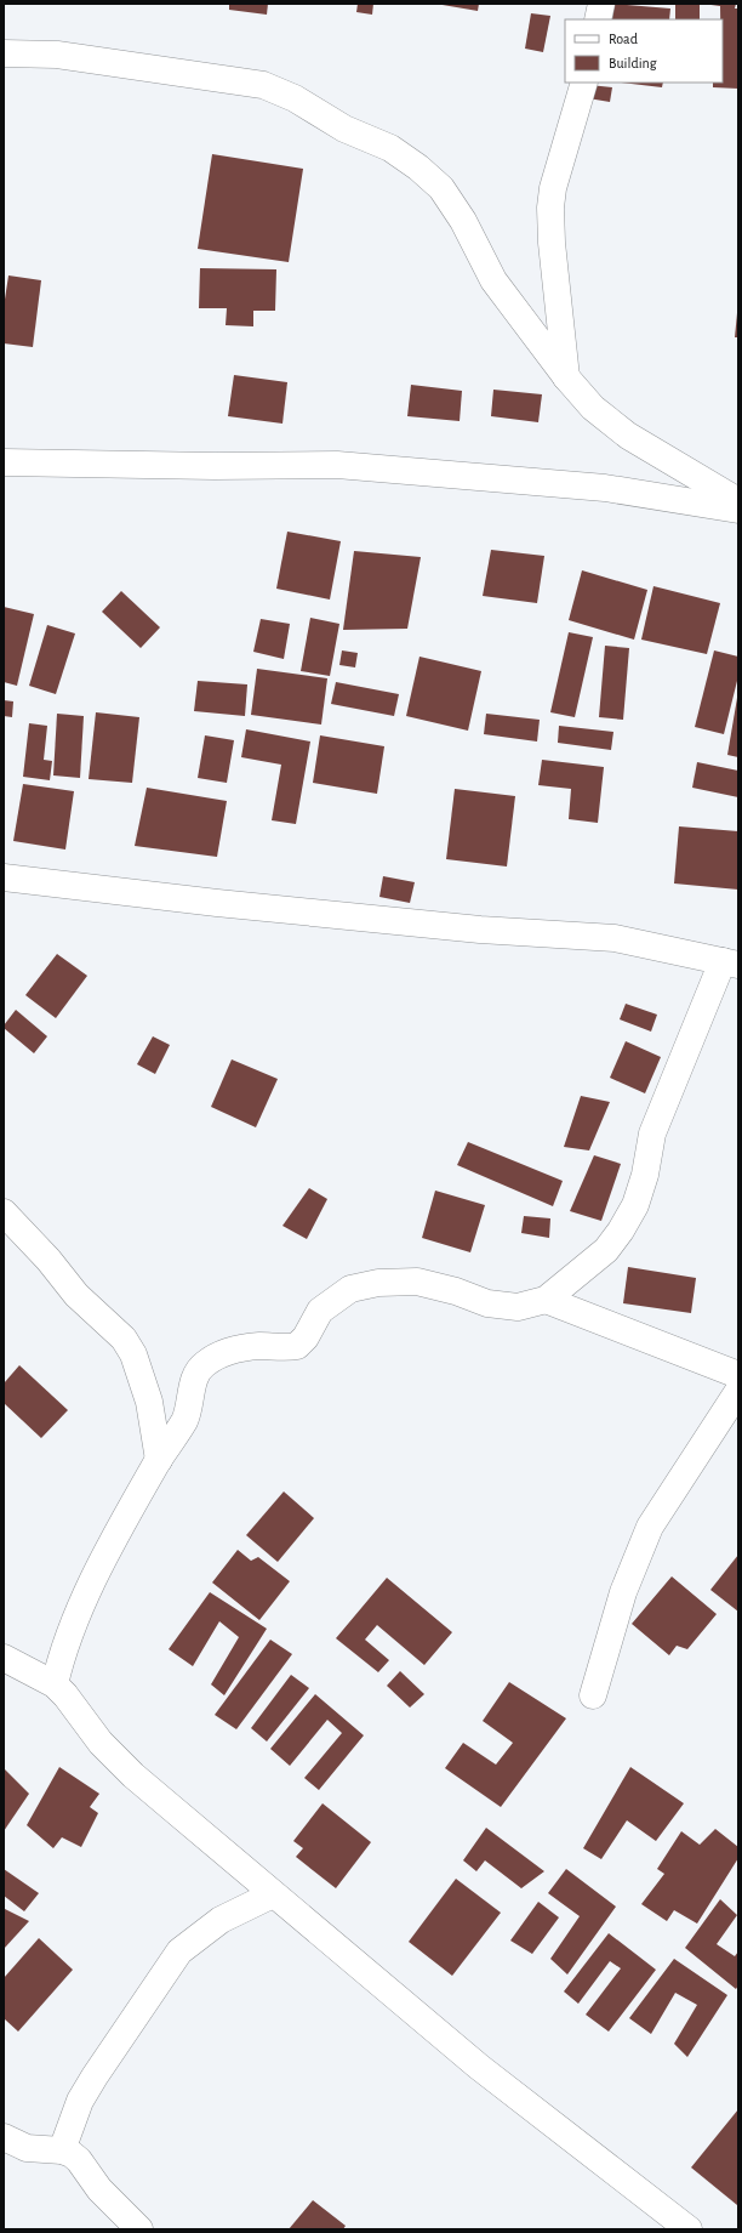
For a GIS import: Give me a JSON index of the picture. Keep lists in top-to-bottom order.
{
  "legend": ["Road", "Building"]
}
